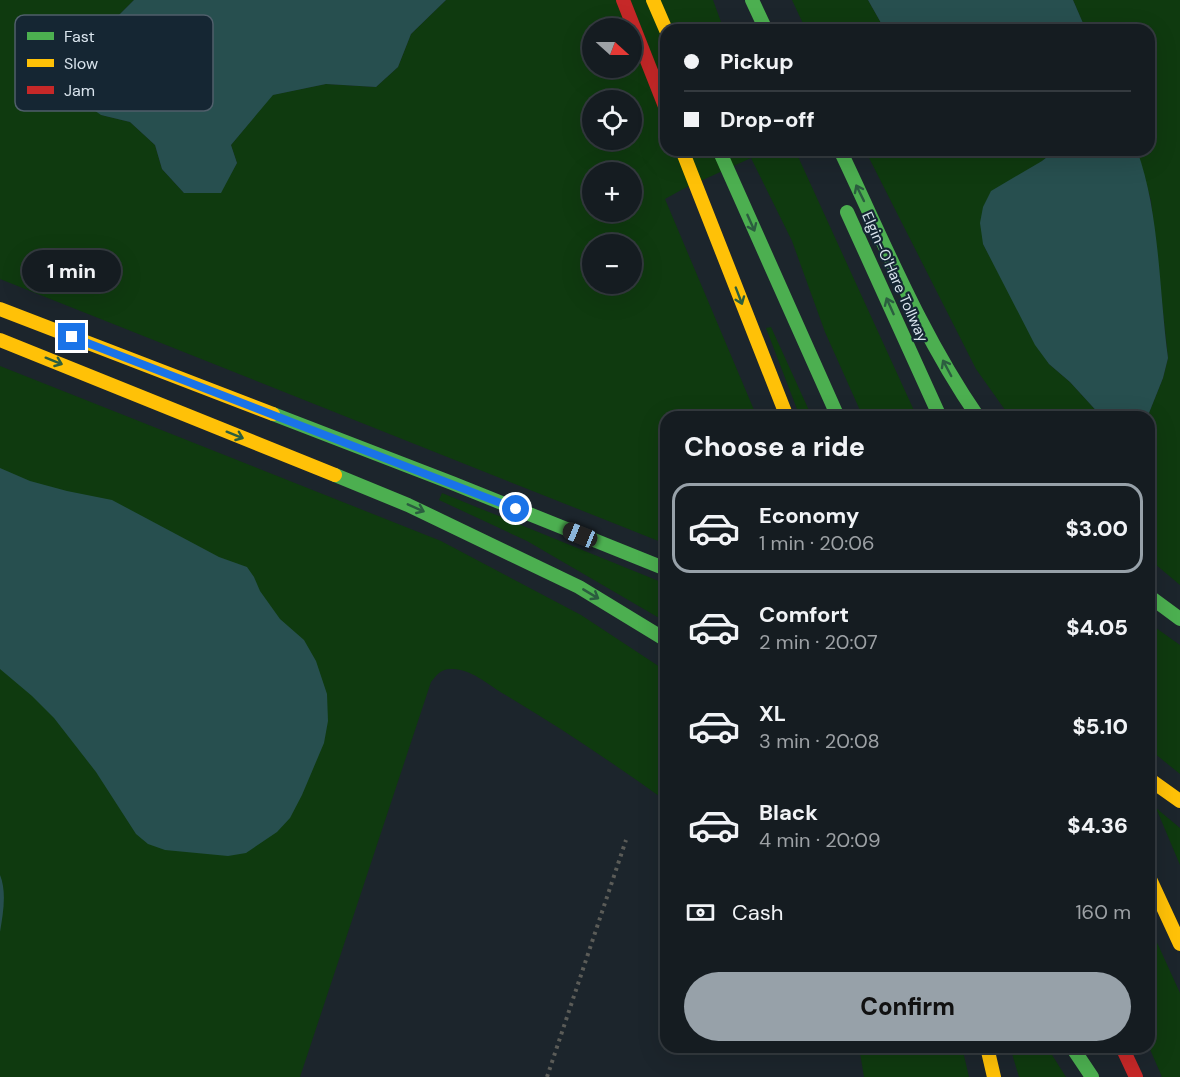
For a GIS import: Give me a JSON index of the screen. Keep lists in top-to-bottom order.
{
  "streets": {
    "highway": ["Elgin-O'Hare Tollway"]
  },
  "legend": ["Fast", "Slow", "Jam"],
  "north": "right",
  "page": {
    "map_buttons": ["+", "−"],
    "banner": ["Pickup", "Drop-off"],
    "bubble": "1 min",
    "heading": "Choose a ride",
    "list": [
      {
        "name": "Economy",
        "note": "1 min · 20:06",
        "value": "$3.00"
      },
      {
        "name": "Comfort",
        "note": "2 min · 20:07",
        "value": "$4.05"
      },
      {
        "name": "XL",
        "note": "3 min · 20:08",
        "value": "$5.10"
      },
      {
        "name": "Black",
        "note": "4 min · 20:09",
        "value": "$4.36"
      }
    ],
    "pay": ["Cash", "160 m"],
    "buttons": "Confirm"
  }
}
